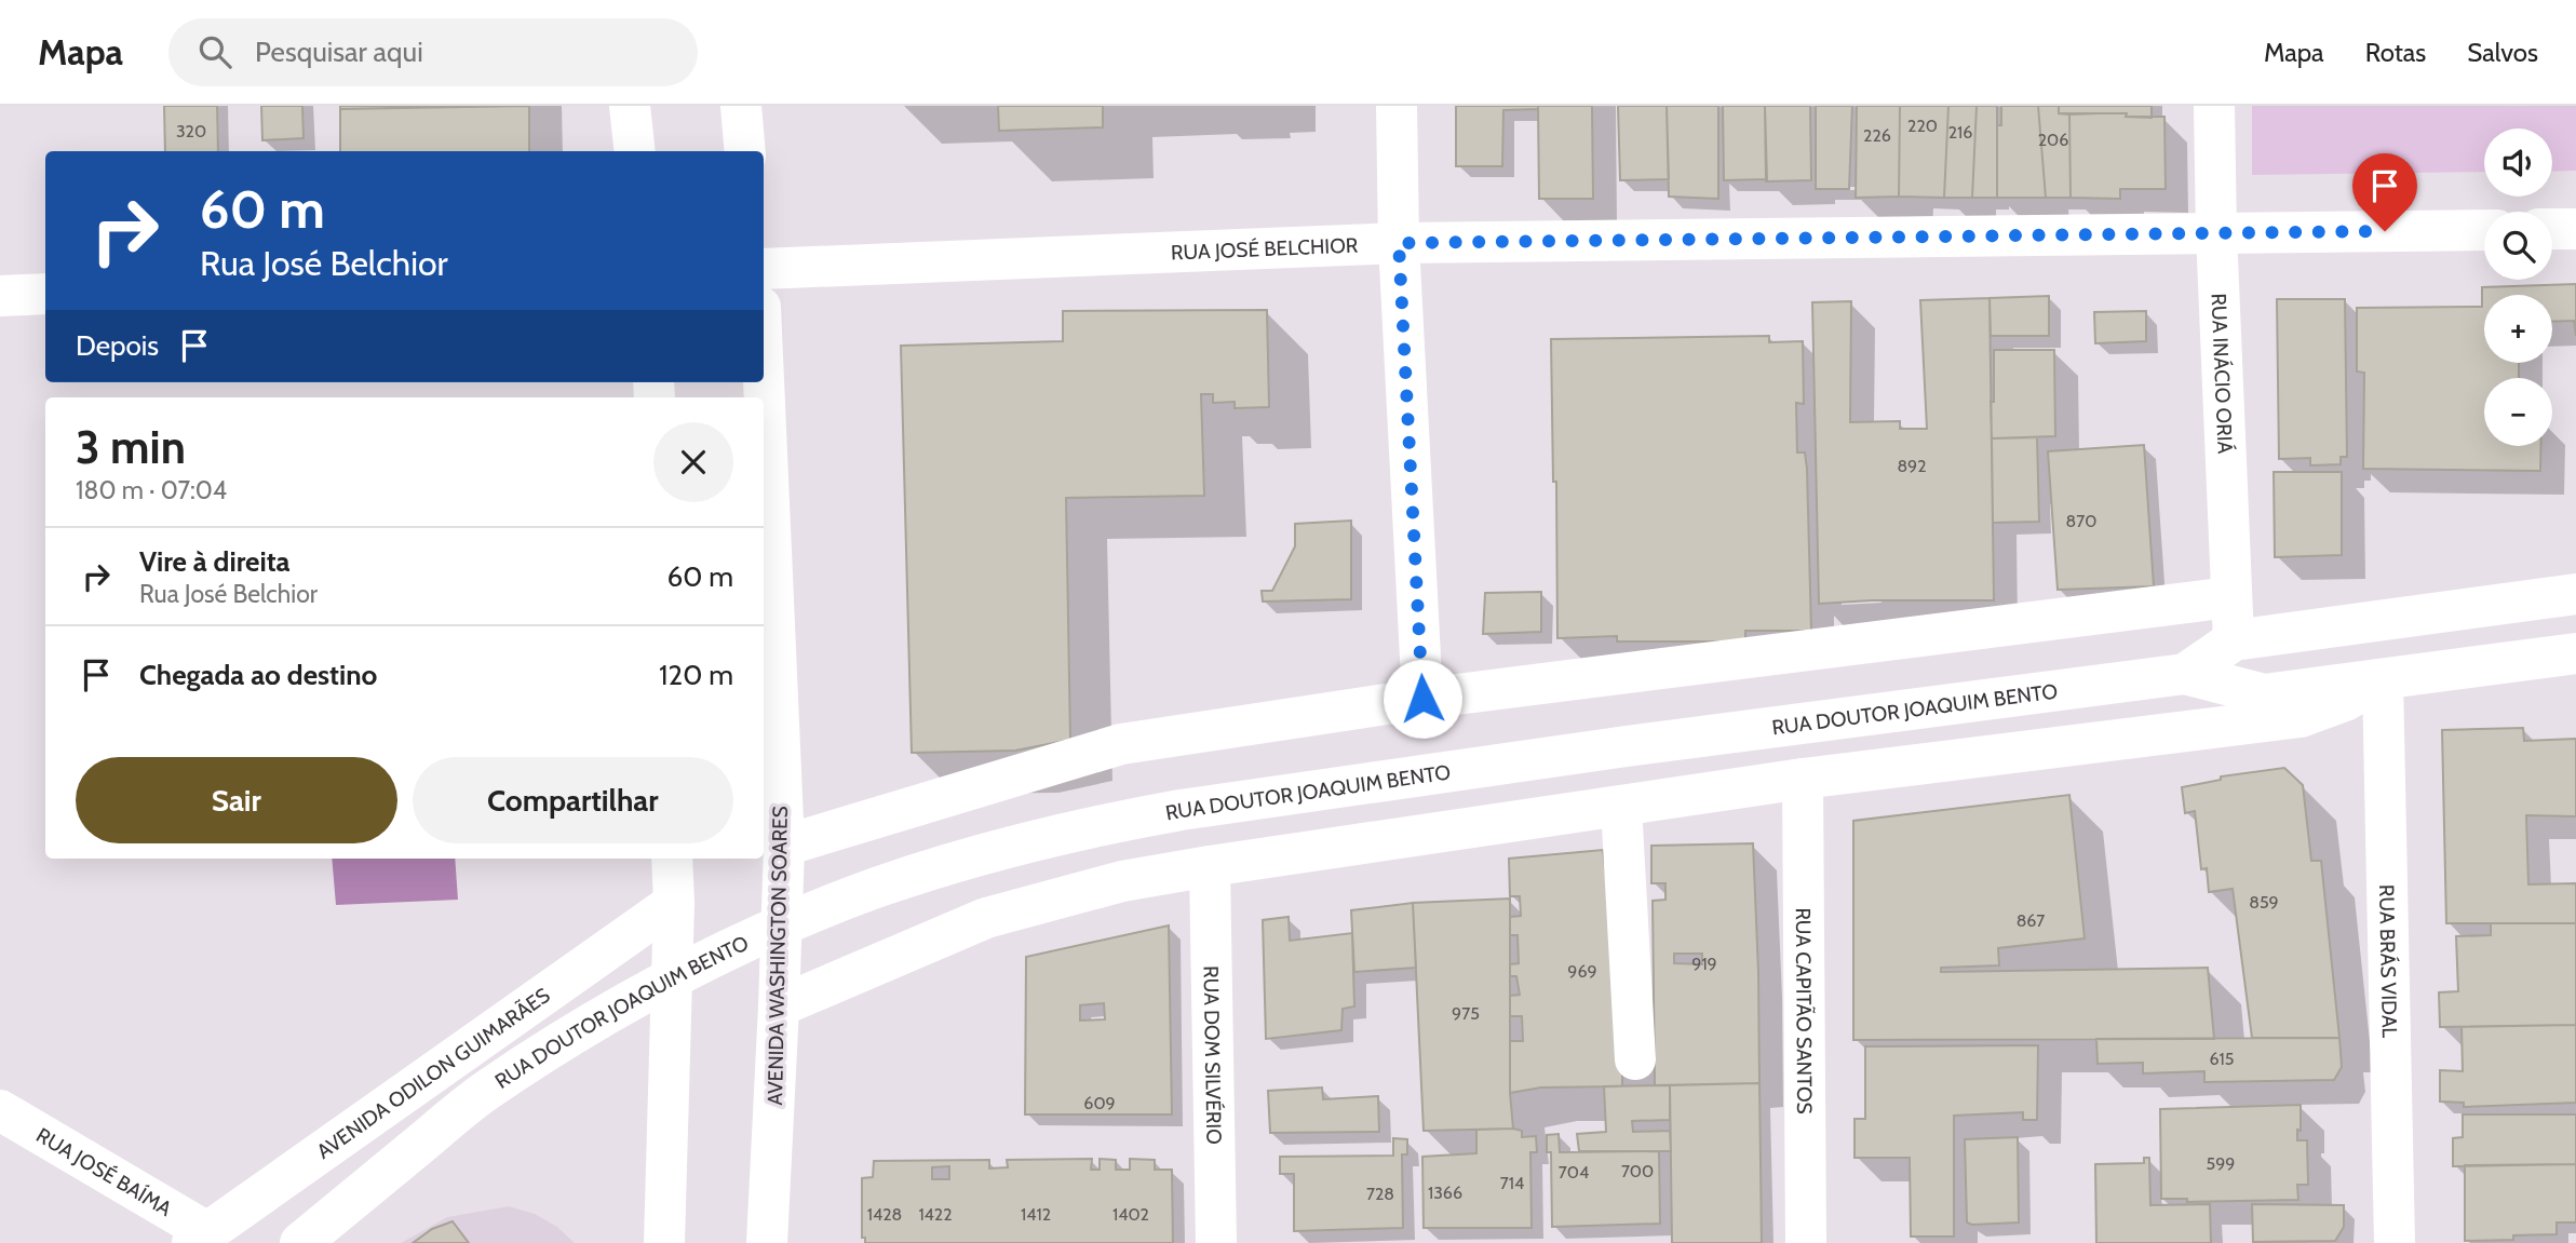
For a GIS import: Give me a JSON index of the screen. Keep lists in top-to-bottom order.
{
  "streets": {
    "main road": [
      "RUA JOSÉ BELCHIOR",
      "RUA INÁCIO ORIÁ",
      "RUA DOUTOR JOAQUIM BENTO",
      "AVENIDA WASHINGTON SOARES",
      "RUA BRÁS VIDAL",
      "RUA CAPITÃO SANTOS",
      "RUA DOM SILVÉRIO",
      "AVENIDA ODILON GUIMARÃES",
      "RUA JOSÉ BAÍMA"
    ]
  },
  "crossings": [
    ["RUA JOSÉ BELCHIOR", "RUA INÁCIO ORIÁ"],
    ["RUA INÁCIO ORIÁ", "RUA DOUTOR JOAQUIM BENTO"],
    ["RUA DOUTOR JOAQUIM BENTO", "RUA BRÁS VIDAL"],
    ["AVENIDA ODILON GUIMARÃES", "RUA JOSÉ BAÍMA"]
  ],
  "house_numbers": [
    "220",
    "320",
    "216",
    "226",
    "206",
    "892",
    "870",
    "859",
    "867",
    "919",
    "969",
    "975",
    "615",
    "609",
    "599",
    "700",
    "704",
    "714",
    "1366",
    "728",
    "1428",
    "1422",
    "1412",
    "1402"
  ],
  "page": {
    "header": "Mapa",
    "search": "Pesquisar aqui",
    "nav": ["Mapa", "Rotas", "Salvos"],
    "map_buttons": ["+", "−"],
    "turn": ["60 m", "Rua José Belchior"],
    "then": "Depois",
    "heading": ["3 min", "180 m · 07:04"],
    "list": [
      {
        "name": "Vire à direita",
        "note": "Rua José Belchior",
        "value": "60 m"
      },
      {
        "name": "Chegada ao destino",
        "value": "120 m"
      }
    ],
    "buttons": ["Sair", "Compartilhar"]
  }
}
